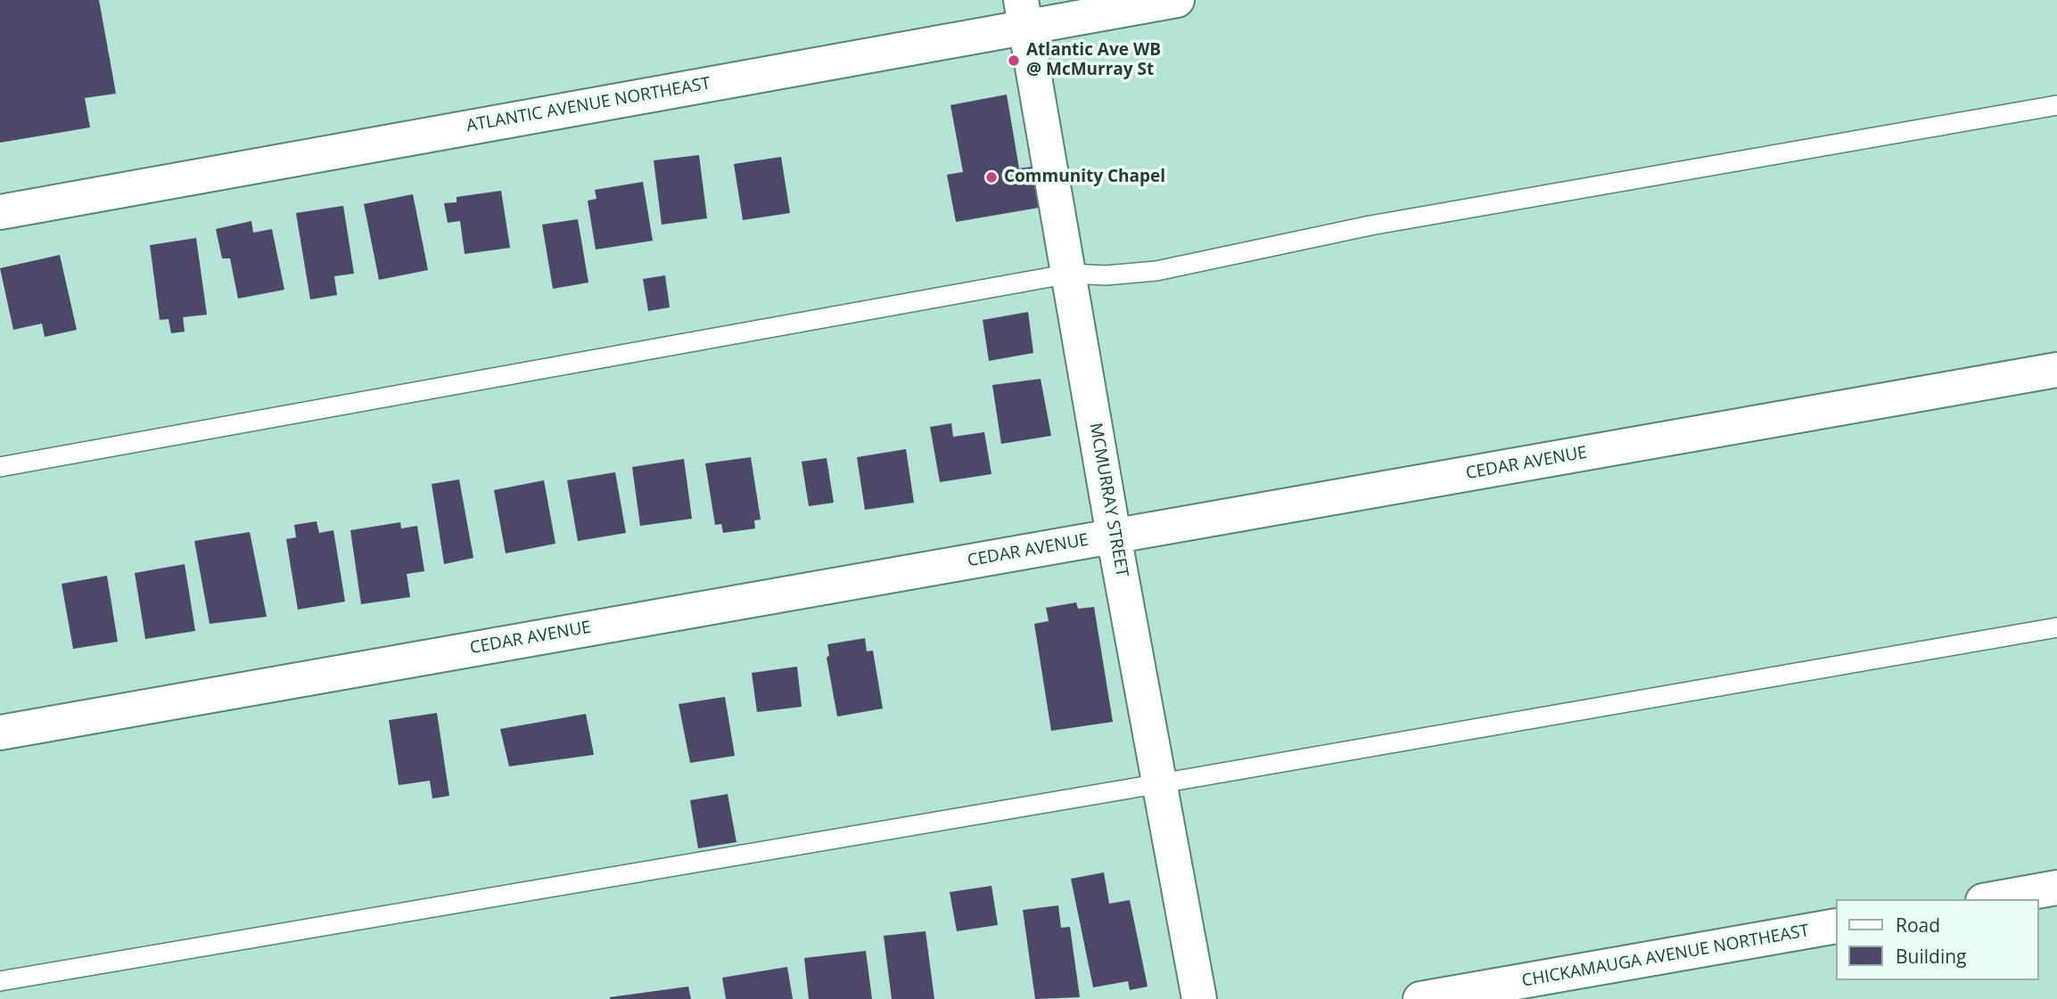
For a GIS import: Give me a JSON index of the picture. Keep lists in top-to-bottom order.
{
  "streets": {
    "street": [
      "ATLANTIC AVENUE NORTHEAST",
      "CEDAR AVENUE",
      "MCMURRAY STREET",
      "CHICKAMAUGA AVENUE NORTHEAST"
    ]
  },
  "crossings": [
    ["ATLANTIC AVENUE NORTHEAST", "MCMURRAY STREET"],
    ["CEDAR AVENUE", "MCMURRAY STREET"]
  ],
  "places": ["Atlantic Ave WB @ McMurray St", "Community Chapel"],
  "legend": ["Road", "Building"]
}
